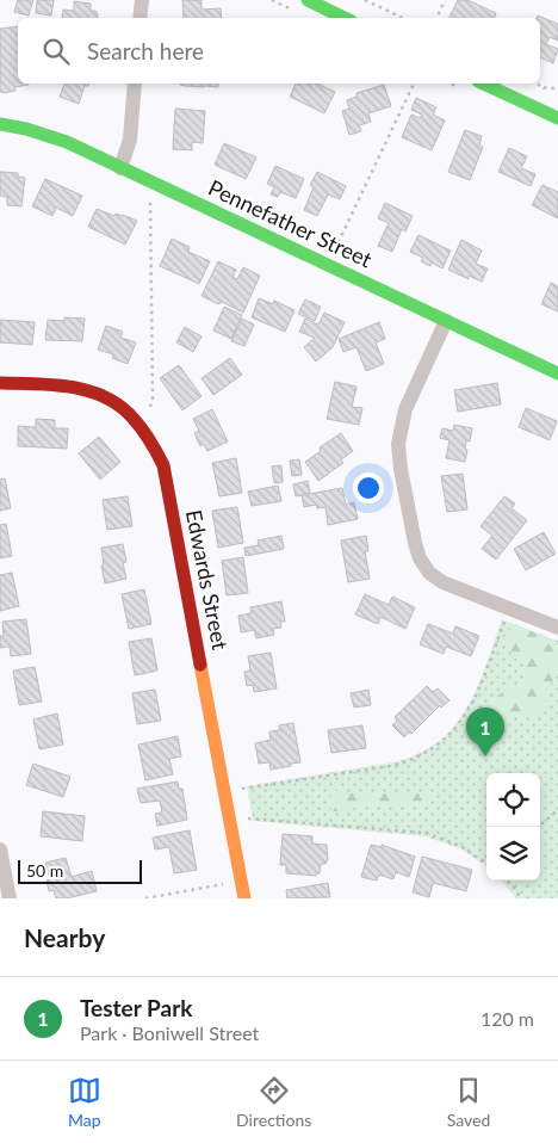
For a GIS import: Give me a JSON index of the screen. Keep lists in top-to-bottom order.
{
  "streets": {
    "street": ["Pennefather Street", "Edwards Street"]
  },
  "scale_bar": "50 m",
  "page": {
    "search": "Search here",
    "pins": "1",
    "scale": "50 m",
    "heading": "Nearby",
    "list": [
      {
        "mark": "1",
        "name": "Tester Park",
        "note": "Park · Boniwell Street",
        "value": "120 m"
      }
    ],
    "nav": ["Map", "Directions", "Saved"]
  }
}
